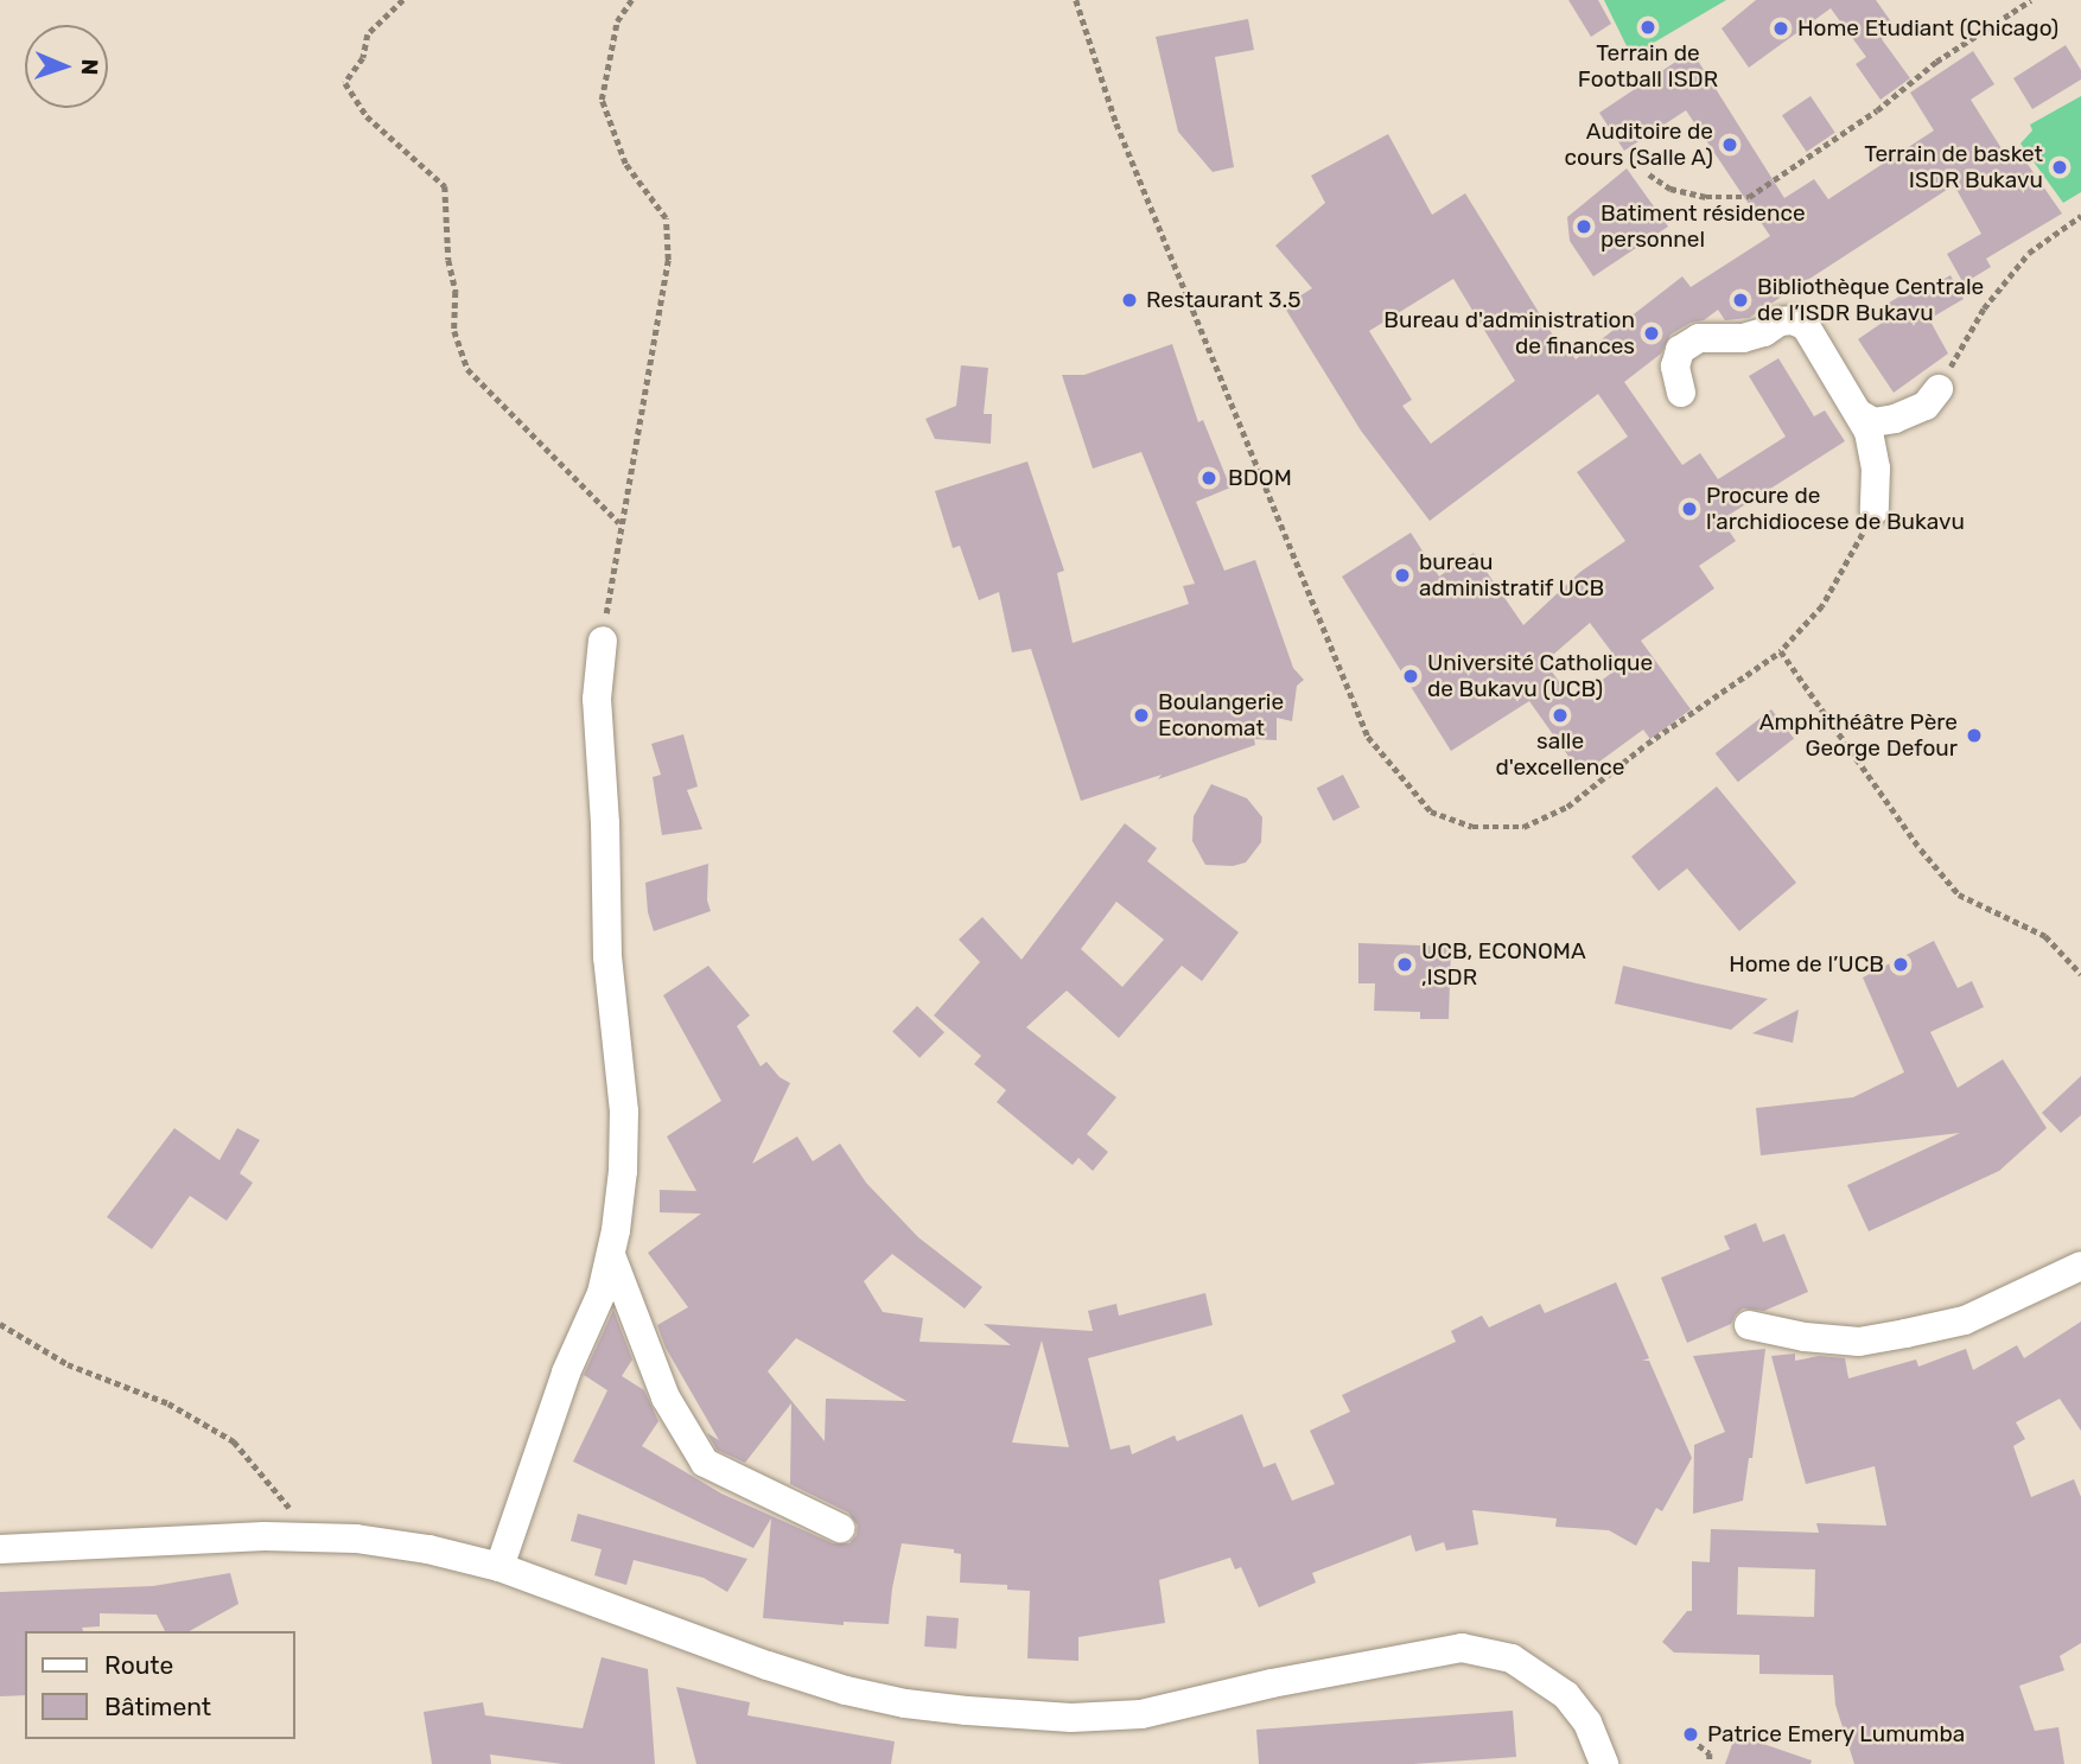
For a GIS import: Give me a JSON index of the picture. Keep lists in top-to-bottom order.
{
  "places": [
    "Terrain de Football ISDR",
    "Home Etudiant (Chicago)",
    "Auditoire de cours (Salle A)",
    "Terrain de basket ISDR Bukavu",
    "Batiment résidence personnel",
    "Restaurant 3.5",
    "Bibliothèque Centrale de l’ISDR Bukavu",
    "Bureau d'administration de finances",
    "BDOM",
    "Procure de l'archidiocese de Bukavu",
    "bureau administratif UCB",
    "Université Catholique de Bukavu (UCB)",
    "Boulangerie Economat",
    "salle d'excellence",
    "Amphithéâtre Père George Defour",
    "UCB, ECONOMA ,ISDR",
    "Home de l’UCB",
    "Patrice Emery Lumumba"
  ],
  "legend": ["Route", "Bâtiment"],
  "north": "right"
}
